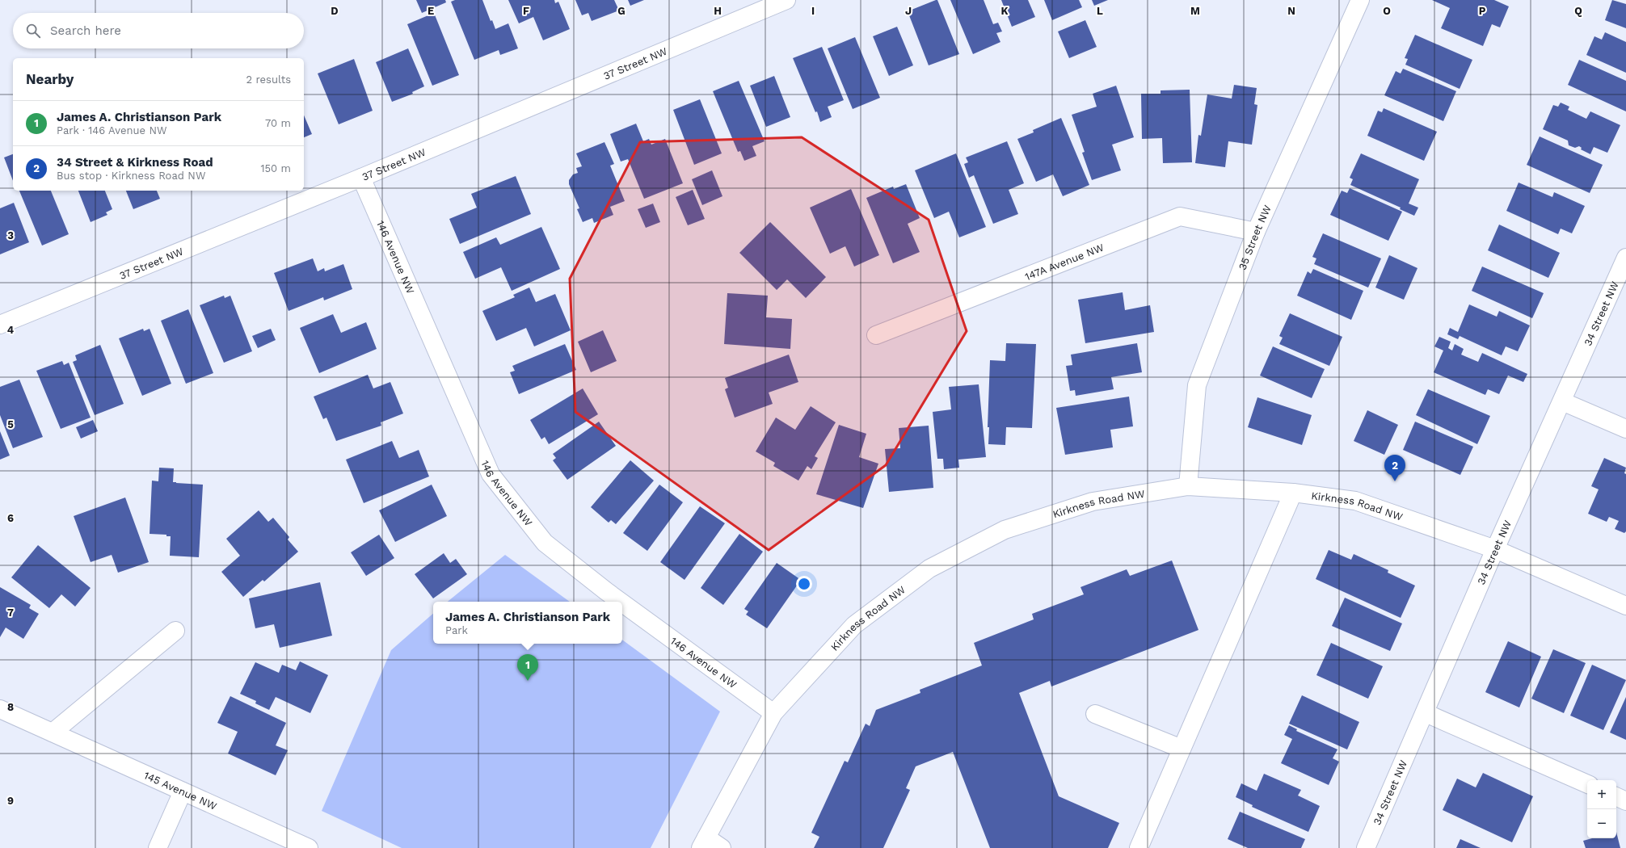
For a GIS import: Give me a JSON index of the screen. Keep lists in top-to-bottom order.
{
  "streets": {
    "street": [
      "37 Street NW",
      "35 Street NW",
      "146 Avenue NW",
      "147A Avenue NW",
      "34 Street NW",
      "Kirkness Road NW",
      "145 Avenue NW"
    ]
  },
  "crossings": [
    ["37 Street NW", "146 Avenue NW"],
    ["35 Street NW", "147A Avenue NW"],
    ["35 Street NW", "Kirkness Road NW"],
    ["146 Avenue NW", "Kirkness Road NW"],
    ["34 Street NW", "Kirkness Road NW"]
  ],
  "page": {
    "search": "Search here",
    "heading": ["Nearby", "2 results"],
    "list": [
      {
        "mark": "1",
        "name": "James A. Christianson Park",
        "note": "Park · 146 Avenue NW",
        "value": "70 m"
      },
      {
        "mark": "2",
        "name": "34 Street & Kirkness Road",
        "note": "Bus stop · Kirkness Road NW",
        "value": "150 m"
      }
    ],
    "pins": ["2", "1"],
    "popup": ["James A. Christianson Park", "Park"],
    "map_buttons": ["+", "−"]
  },
  "grid": {
    "columns": [
      "D",
      "E",
      "F",
      "G",
      "H",
      "I",
      "J",
      "K",
      "L",
      "M",
      "N",
      "O",
      "P",
      "Q"
    ],
    "rows": [
      "3",
      "4",
      "5",
      "6",
      "7",
      "8",
      "9"
    ]
  }
}
